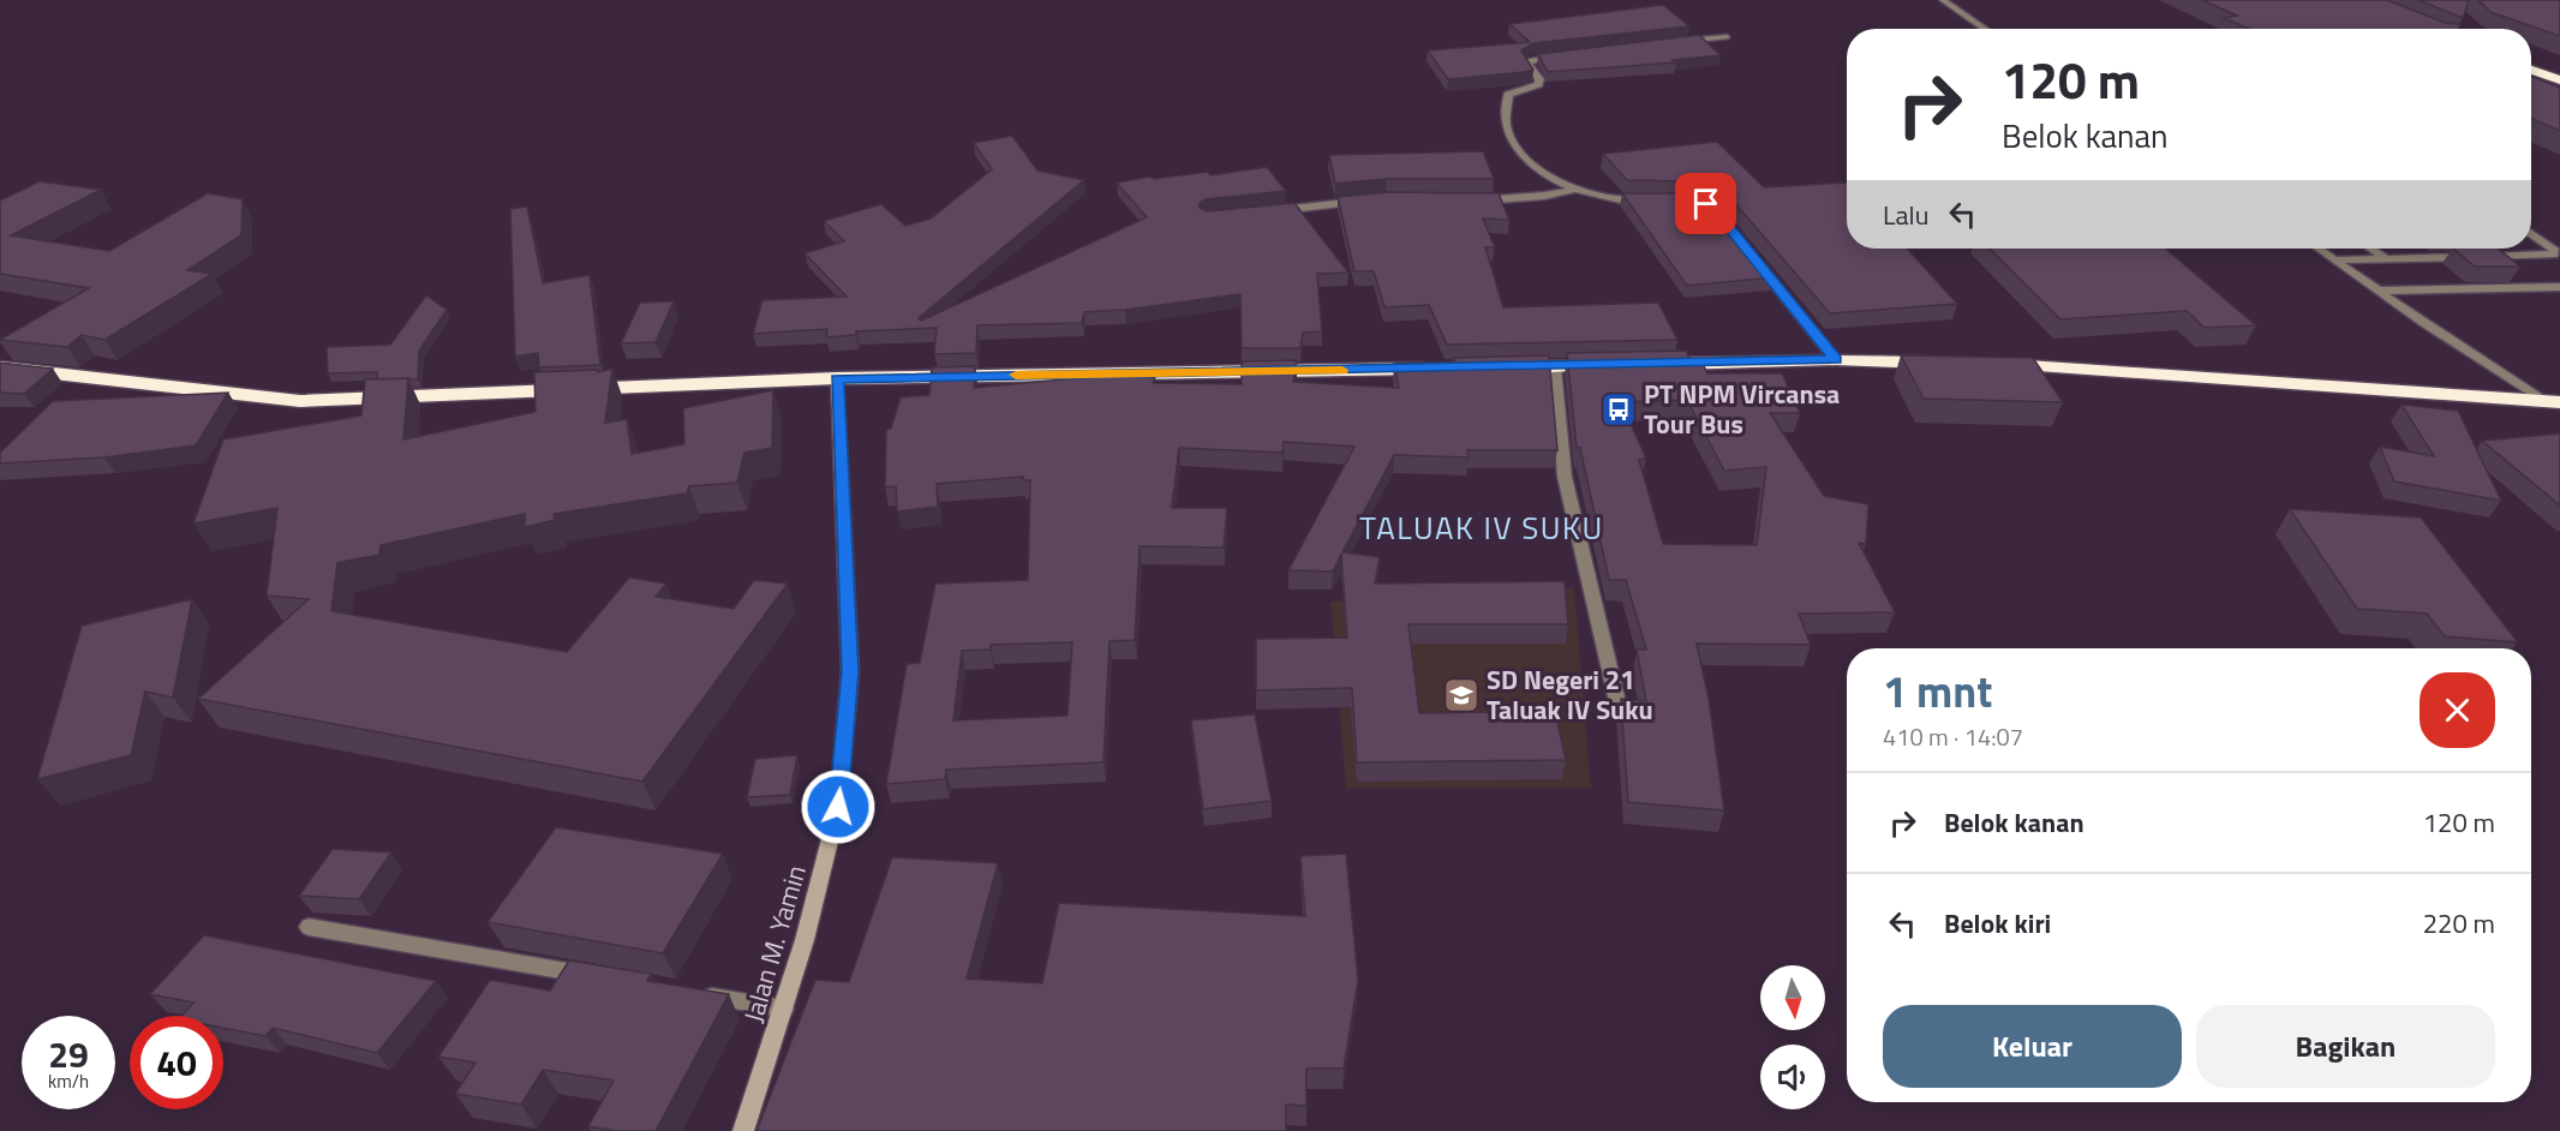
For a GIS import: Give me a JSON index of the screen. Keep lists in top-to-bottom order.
{
  "streets": {
    "street": ["Jalan M. Yamin"]
  },
  "districts": ["TALUAK IV SUKU"],
  "places": {
    "bus stop": ["PT NPM Vircansa Tour Bus"],
    "school or university": ["SD Negeri 21 Taluak IV Suku"]
  },
  "north": "bottom",
  "page": {
    "turn": ["120 m", "Belok kanan"],
    "then": "Lalu",
    "heading": ["1 mnt", "410 m · 14:07"],
    "list": [
      {
        "name": "Belok kanan",
        "value": "120 m"
      },
      {
        "name": "Belok kiri",
        "value": "220 m"
      }
    ],
    "buttons": ["Keluar", "Bagikan"],
    "speed": "29 km/h",
    "limit": "40"
  }
}
